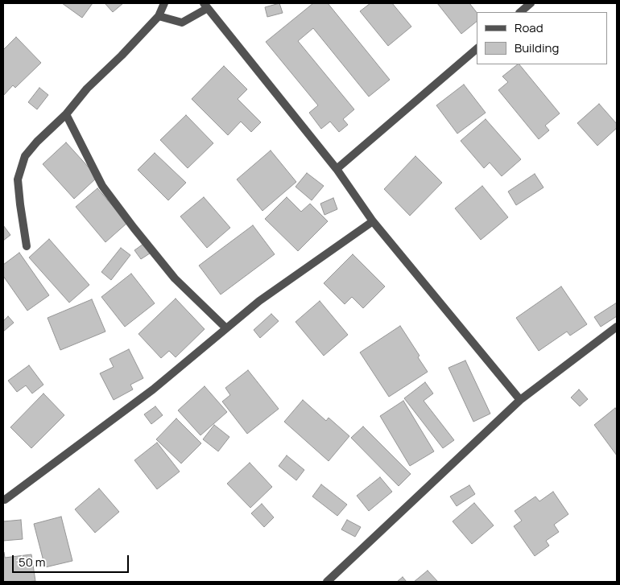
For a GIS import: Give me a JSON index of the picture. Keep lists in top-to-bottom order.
{
  "legend": ["Road", "Building"],
  "scale_bar": "50 m"
}
